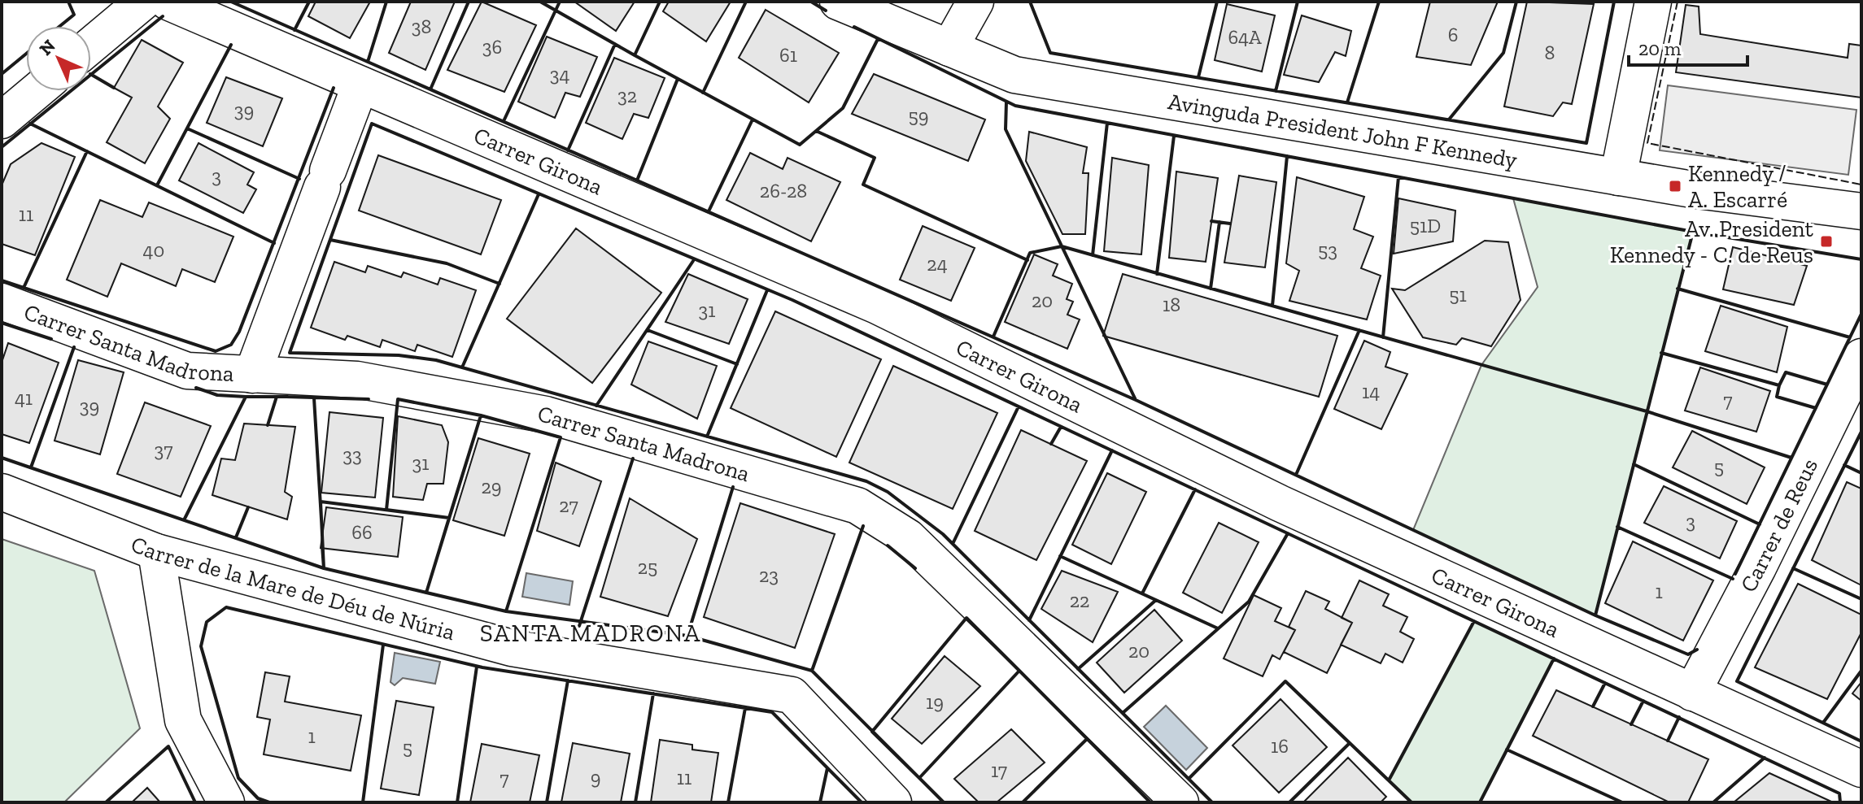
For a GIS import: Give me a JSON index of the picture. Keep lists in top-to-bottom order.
{
  "streets": {
    "street": [
      "Avinguda President John F Kennedy",
      "Carrer Girona",
      "Carrer Santa Madrona",
      "Carrer de Reus",
      "Carrer de la Mare de Déu de Núria"
    ]
  },
  "crossings": [
    ["Carrer Girona", "Carrer de Reus"]
  ],
  "districts": ["SANTA MADRONA"],
  "places": {
    "transit": ["Kennedy / A. Escarré", "Av. President Kennedy - C. de Reus"]
  },
  "house_numbers": [
    "38",
    "6",
    "64A",
    "36",
    "8",
    "61",
    "34",
    "32",
    "39",
    "59",
    "3",
    "26-28",
    "11",
    "51D",
    "40",
    "53",
    "24",
    "51",
    "20",
    "18",
    "31",
    "14",
    "41",
    "7",
    "39",
    "37",
    "33",
    "31",
    "5",
    "29",
    "27",
    "3",
    "66",
    "25",
    "23",
    "1",
    "22",
    "20",
    "19",
    "1",
    "16",
    "5",
    "17",
    "9",
    "11",
    "7"
  ],
  "scale_bar": "20 m",
  "north": "top left"
}
